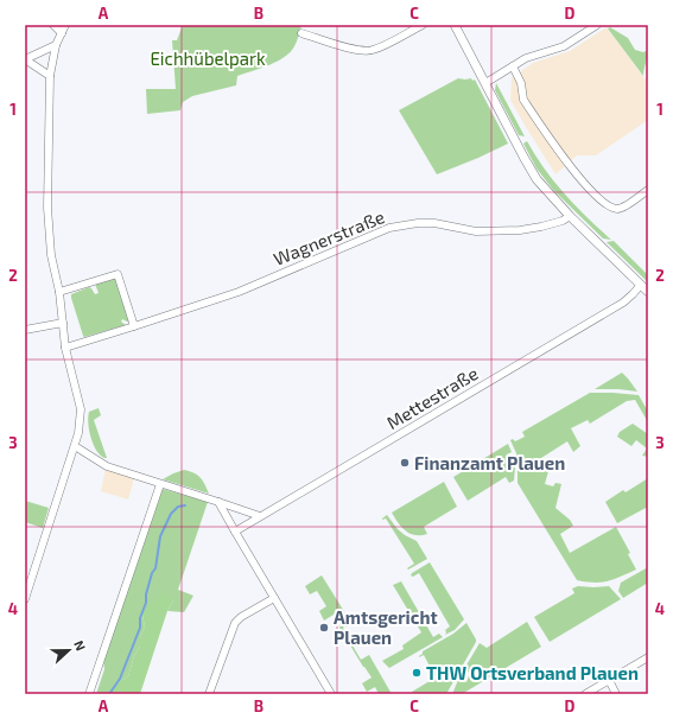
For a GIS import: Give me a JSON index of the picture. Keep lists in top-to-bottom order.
{
  "streets": {
    "street": ["Wagnerstraße", "Mettestraße"]
  },
  "parks": ["Eichhübelpark"],
  "places": ["Finanzamt Plauen", "Amtsgericht Plauen", "THW Ortsverband Plauen"],
  "north": "right",
  "grid": {
    "columns": [
      "A",
      "B",
      "C",
      "D"
    ],
    "rows": [
      "1",
      "2",
      "3",
      "4"
    ]
  }
}
